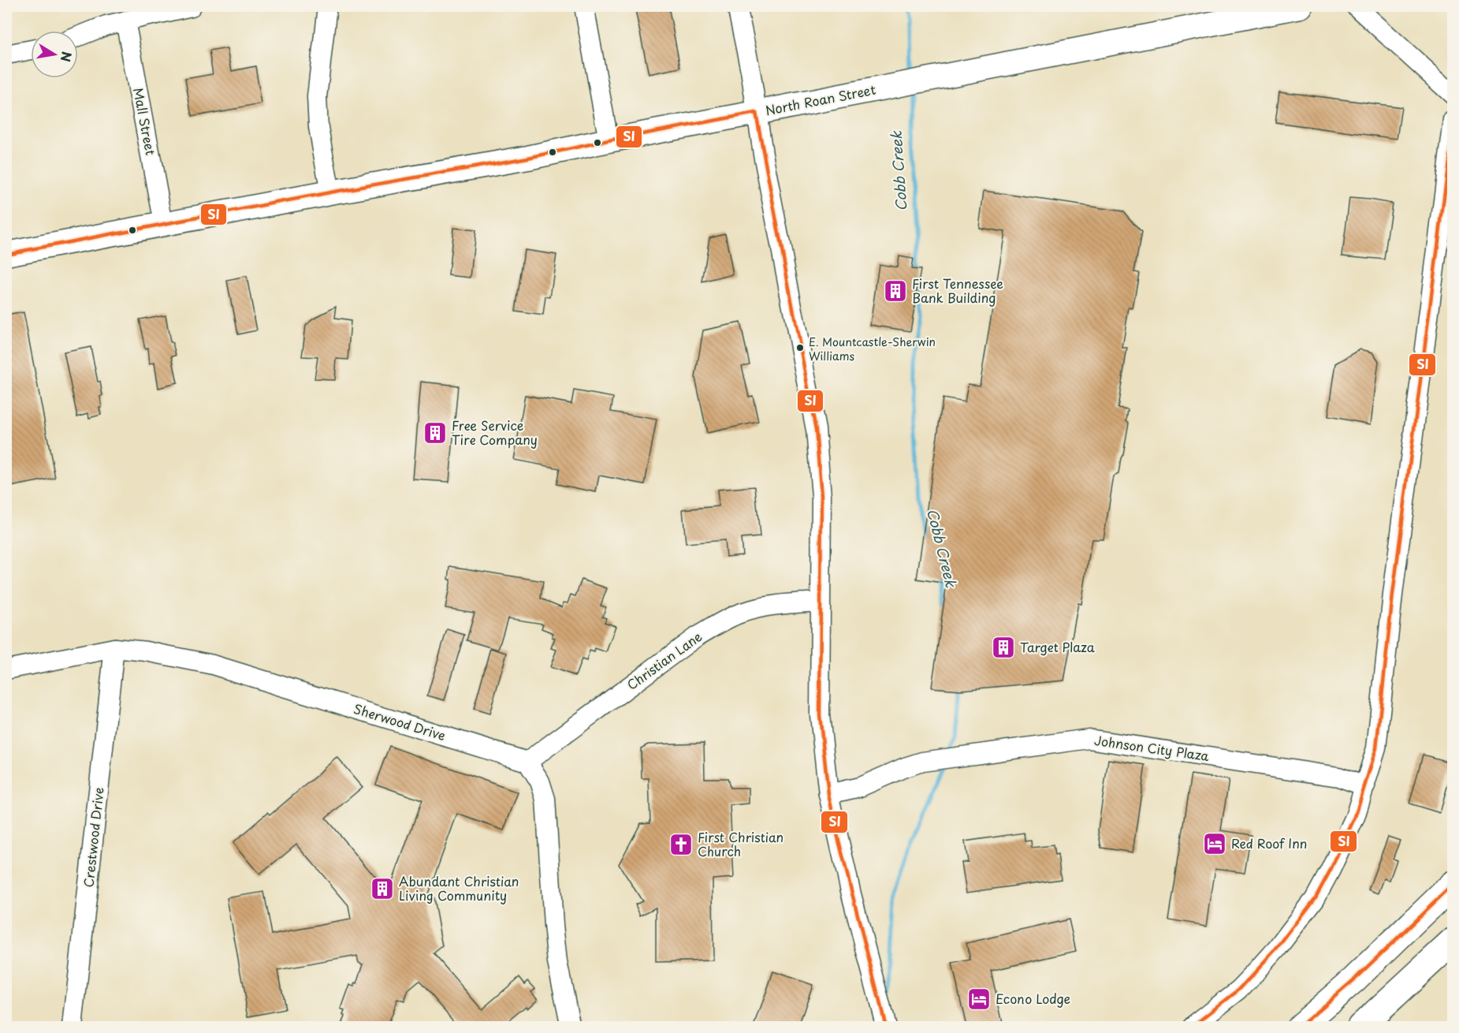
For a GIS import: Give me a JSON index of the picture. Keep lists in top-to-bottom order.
{
  "streets": {
    "main road": ["North Roan Street"],
    "street": [
      "Mall Street",
      "Christian Lane",
      "Sherwood Drive",
      "Johnson City Plaza",
      "Crestwood Drive"
    ]
  },
  "crossings": [
    ["North Roan Street", "Mall Street"],
    ["Christian Lane", "Sherwood Drive"],
    ["Sherwood Drive", "Crestwood Drive"]
  ],
  "water": ["Cobb Creek"],
  "places": {
    "building": [
      "First Tennessee Bank Building",
      "Free Service Tire Company",
      "Target Plaza",
      "Abundant Christian Living Community"
    ],
    "other": ["E. Mountcastle-Sherwin Williams"],
    "hotel": ["Red Roof Inn", "Econo Lodge"],
    "church": ["First Christian Church"]
  },
  "lines": ["transit line SI"],
  "north": "right"
}
